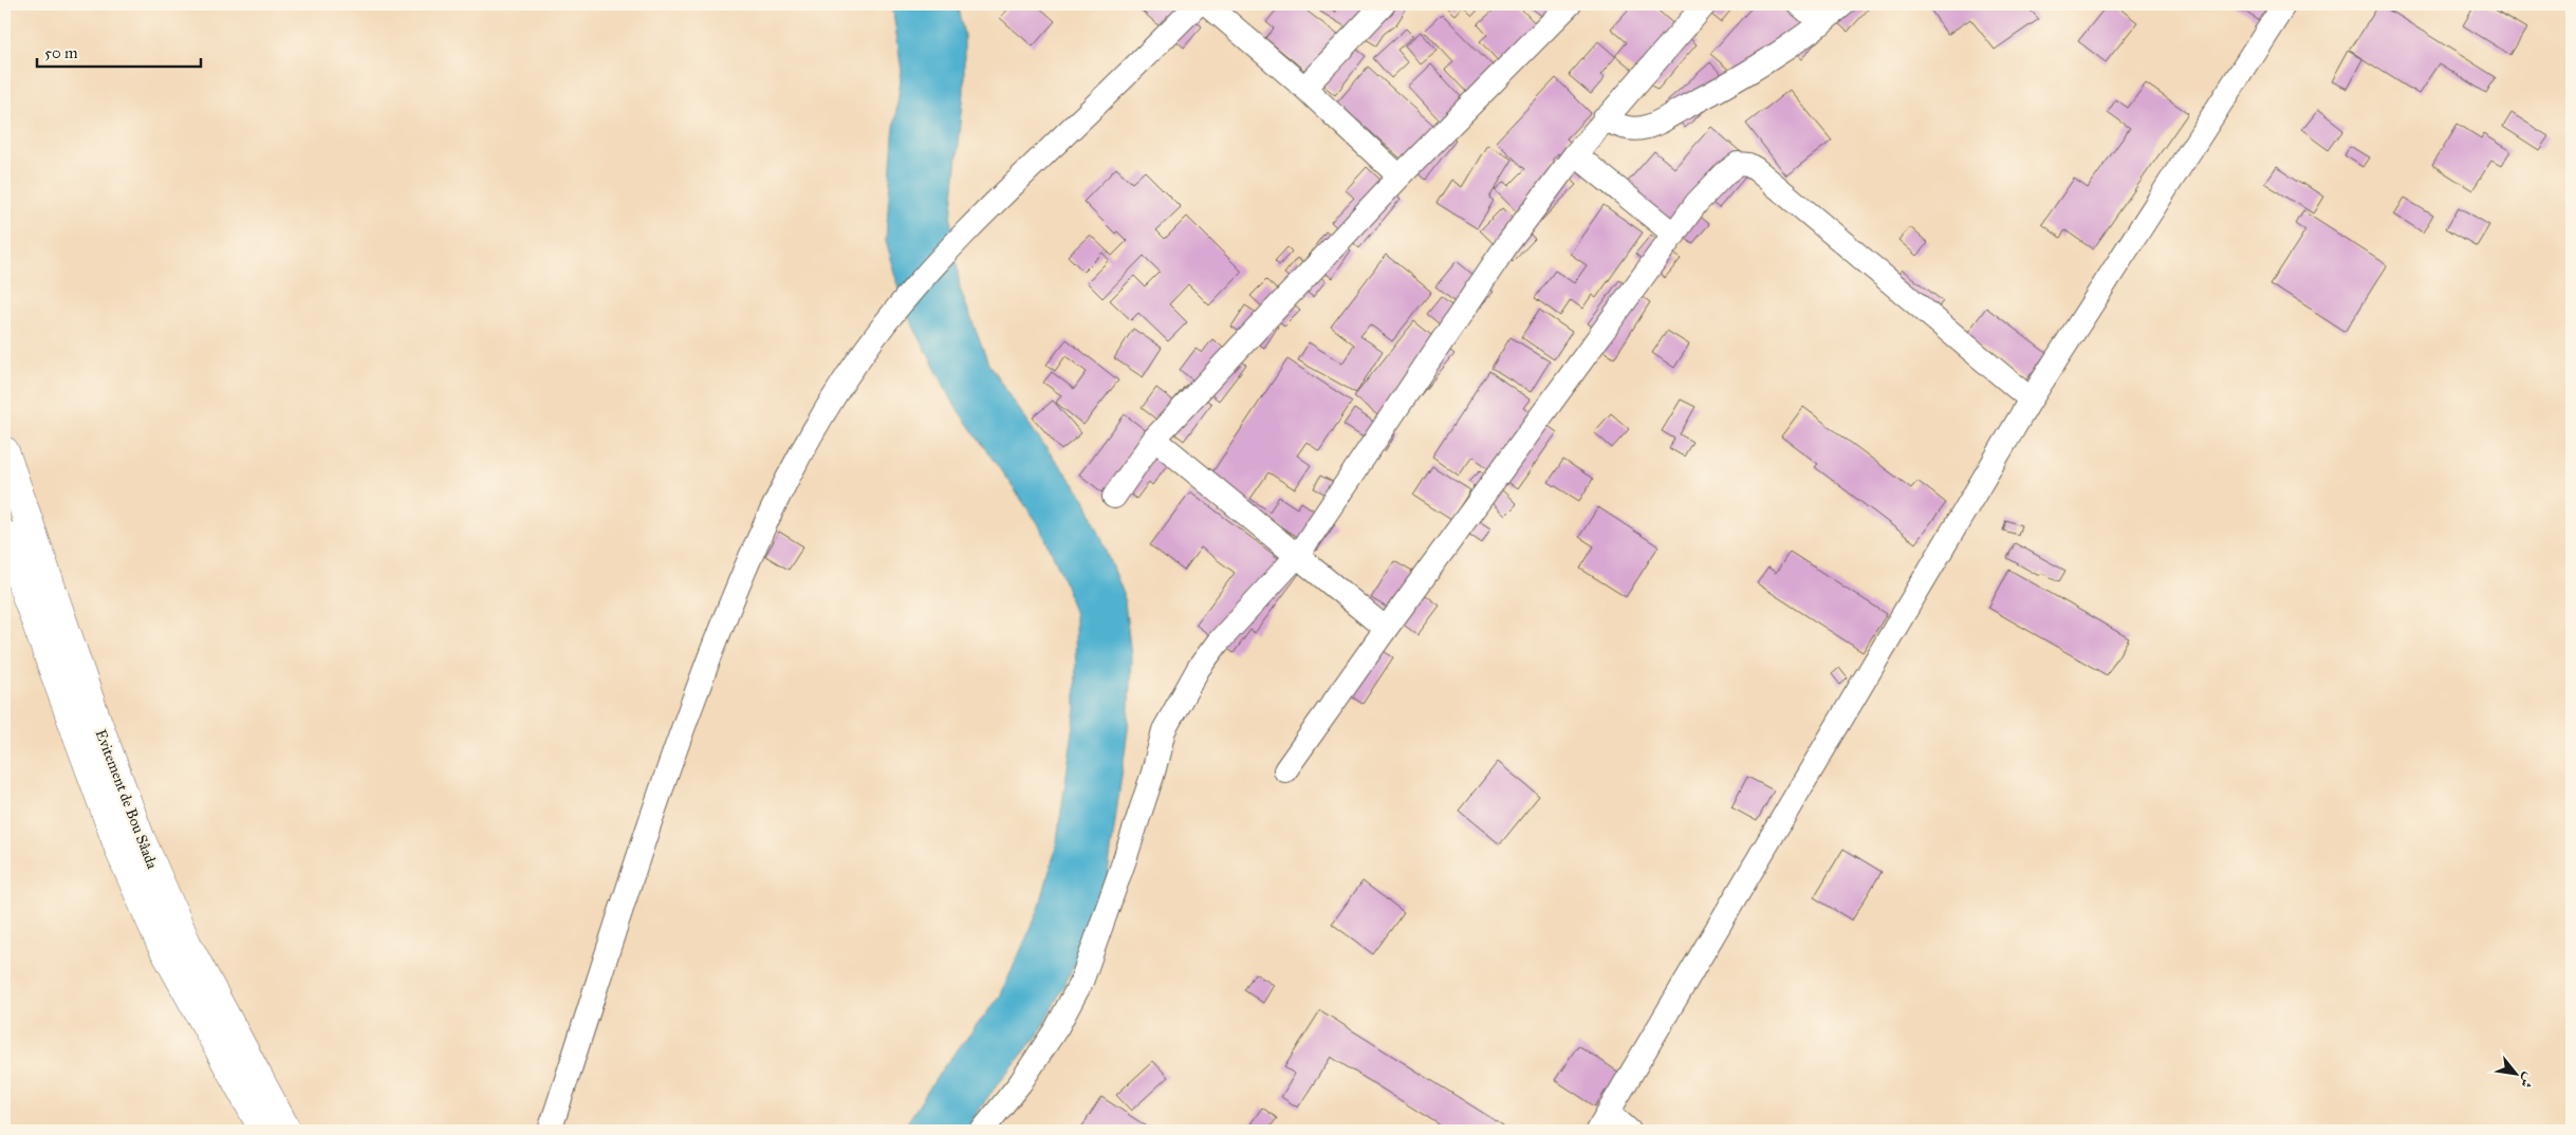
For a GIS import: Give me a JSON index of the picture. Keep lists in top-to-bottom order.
{
  "streets": {
    "highway": ["Evitement de Bou Sâada"]
  },
  "scale_bar": "50 m",
  "north": "bottom right"
}
